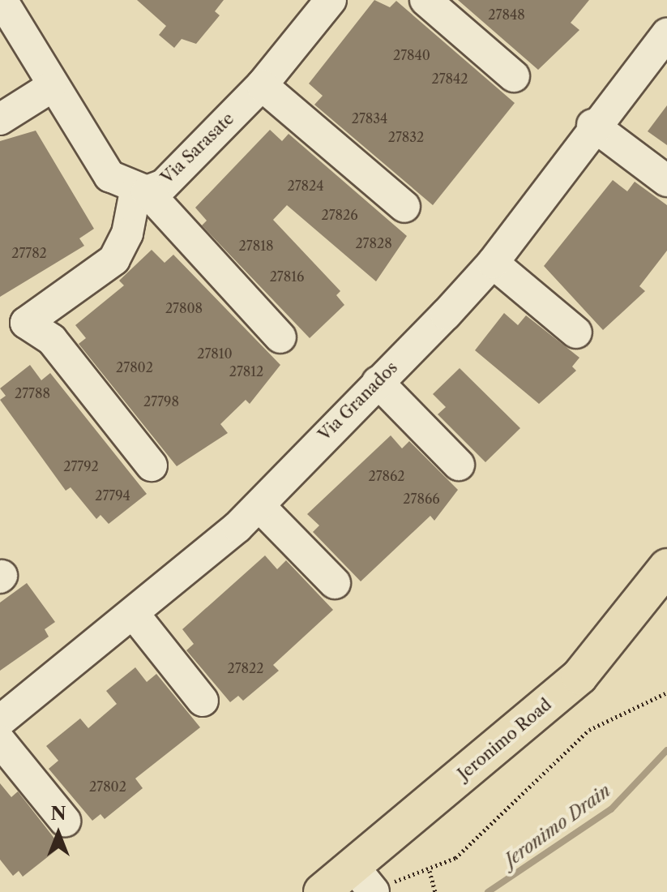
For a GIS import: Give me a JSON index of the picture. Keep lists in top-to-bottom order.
{
  "streets": {
    "main road": ["Jeronimo Road"],
    "street": ["Via Sarasate", "Via Granados"]
  },
  "water": ["Jeronimo Drain"],
  "house_numbers": [
    "27848",
    "27840",
    "27842",
    "27834",
    "27832",
    "27824",
    "27826",
    "27828",
    "27818",
    "27782",
    "27816",
    "27808",
    "27810",
    "27802",
    "27812",
    "27788",
    "27798",
    "27792",
    "27862",
    "27794",
    "27866",
    "27822",
    "27802"
  ],
  "north": "top"
}
